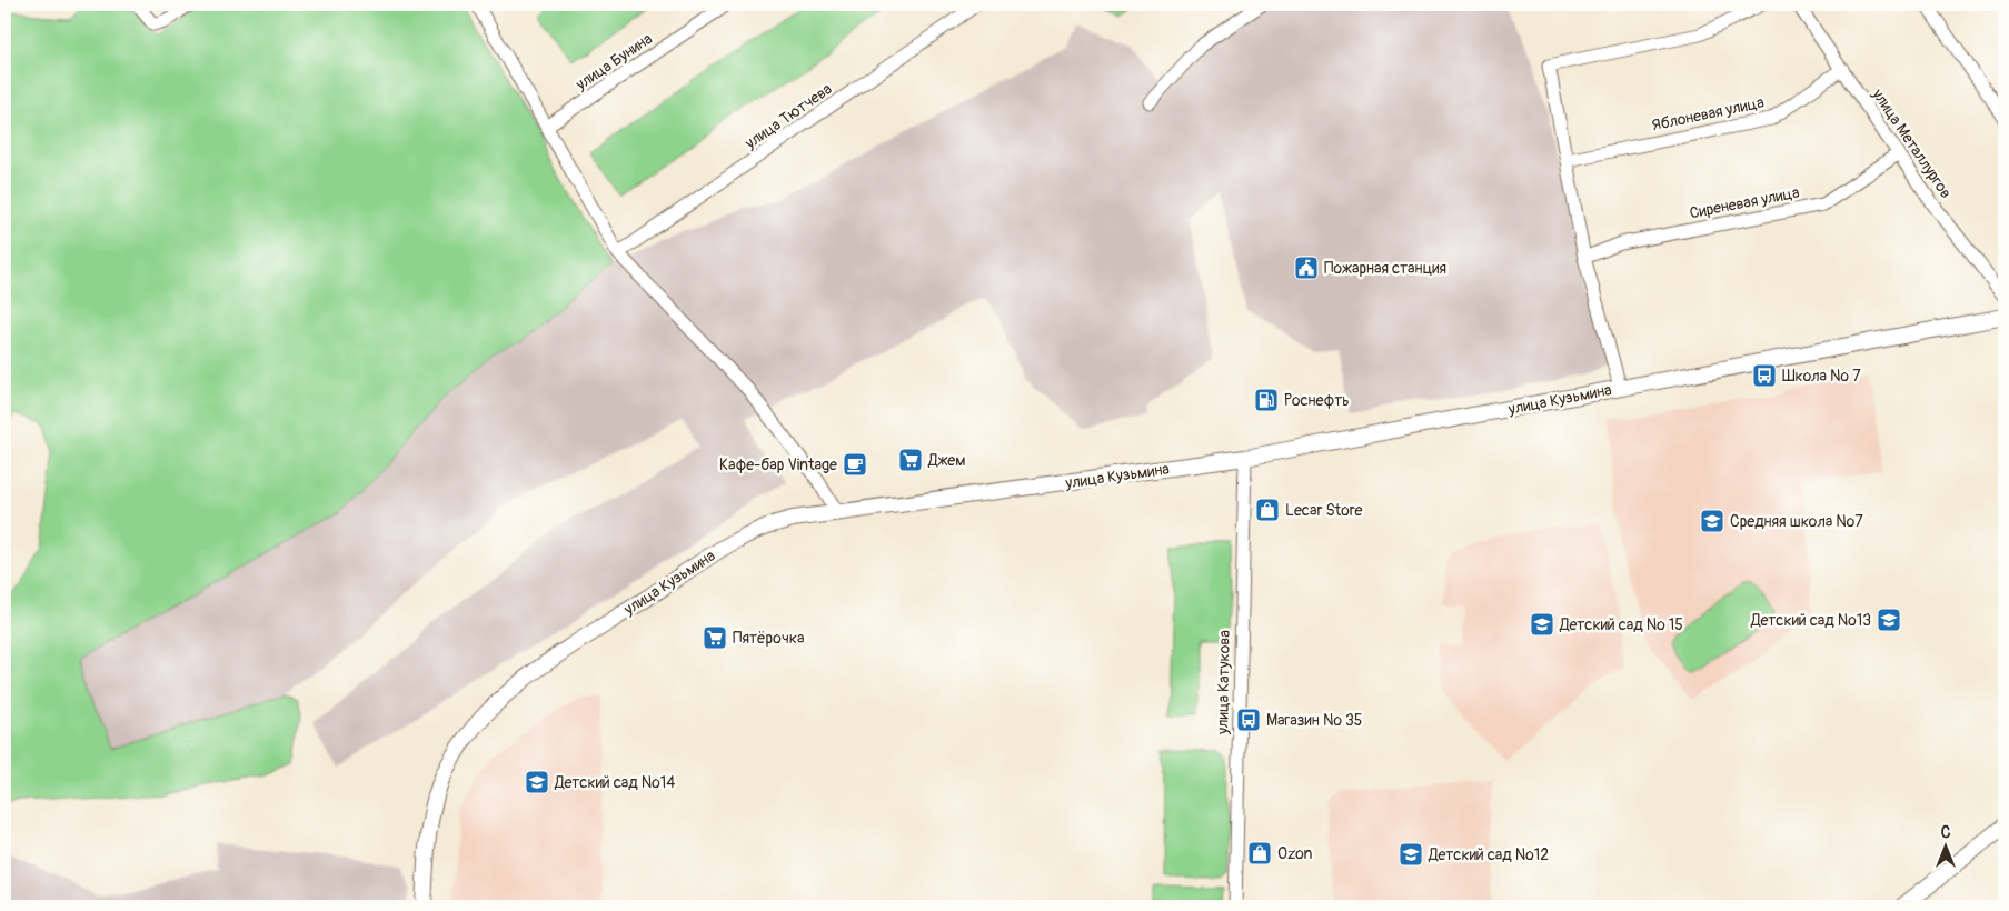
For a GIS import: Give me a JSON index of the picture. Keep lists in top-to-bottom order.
{
  "streets": {
    "main road": ["улица Кузьмина"],
    "street": [
      "улица Бунина",
      "Яблоневая улица",
      "улица Тютчева",
      "улица Металлургов",
      "Сиреневая улица",
      "улица Катукова"
    ]
  },
  "crossings": [
    ["Яблоневая улица", "улица Металлургов"],
    ["улица Металлургов", "Сиреневая улица"],
    ["улица Кузьмина", "улица Катукова"]
  ],
  "places": {
    "public building": ["Пожарная станция"],
    "bus stop": ["Школа № 7", "Магазин № 35"],
    "fuel station": ["Роснефть"],
    "supermarket": ["Джем", "Пятёрочка"],
    "cafe": ["Кафе-бар Vintage"],
    "shop": ["Lecar Store", "Ozon"],
    "school or university": [
      "Средняя школа №7",
      "Детский сад №13",
      "Детский сад № 15",
      "Детский сад №14",
      "Детский сад №12"
    ]
  },
  "north": "top"
}
